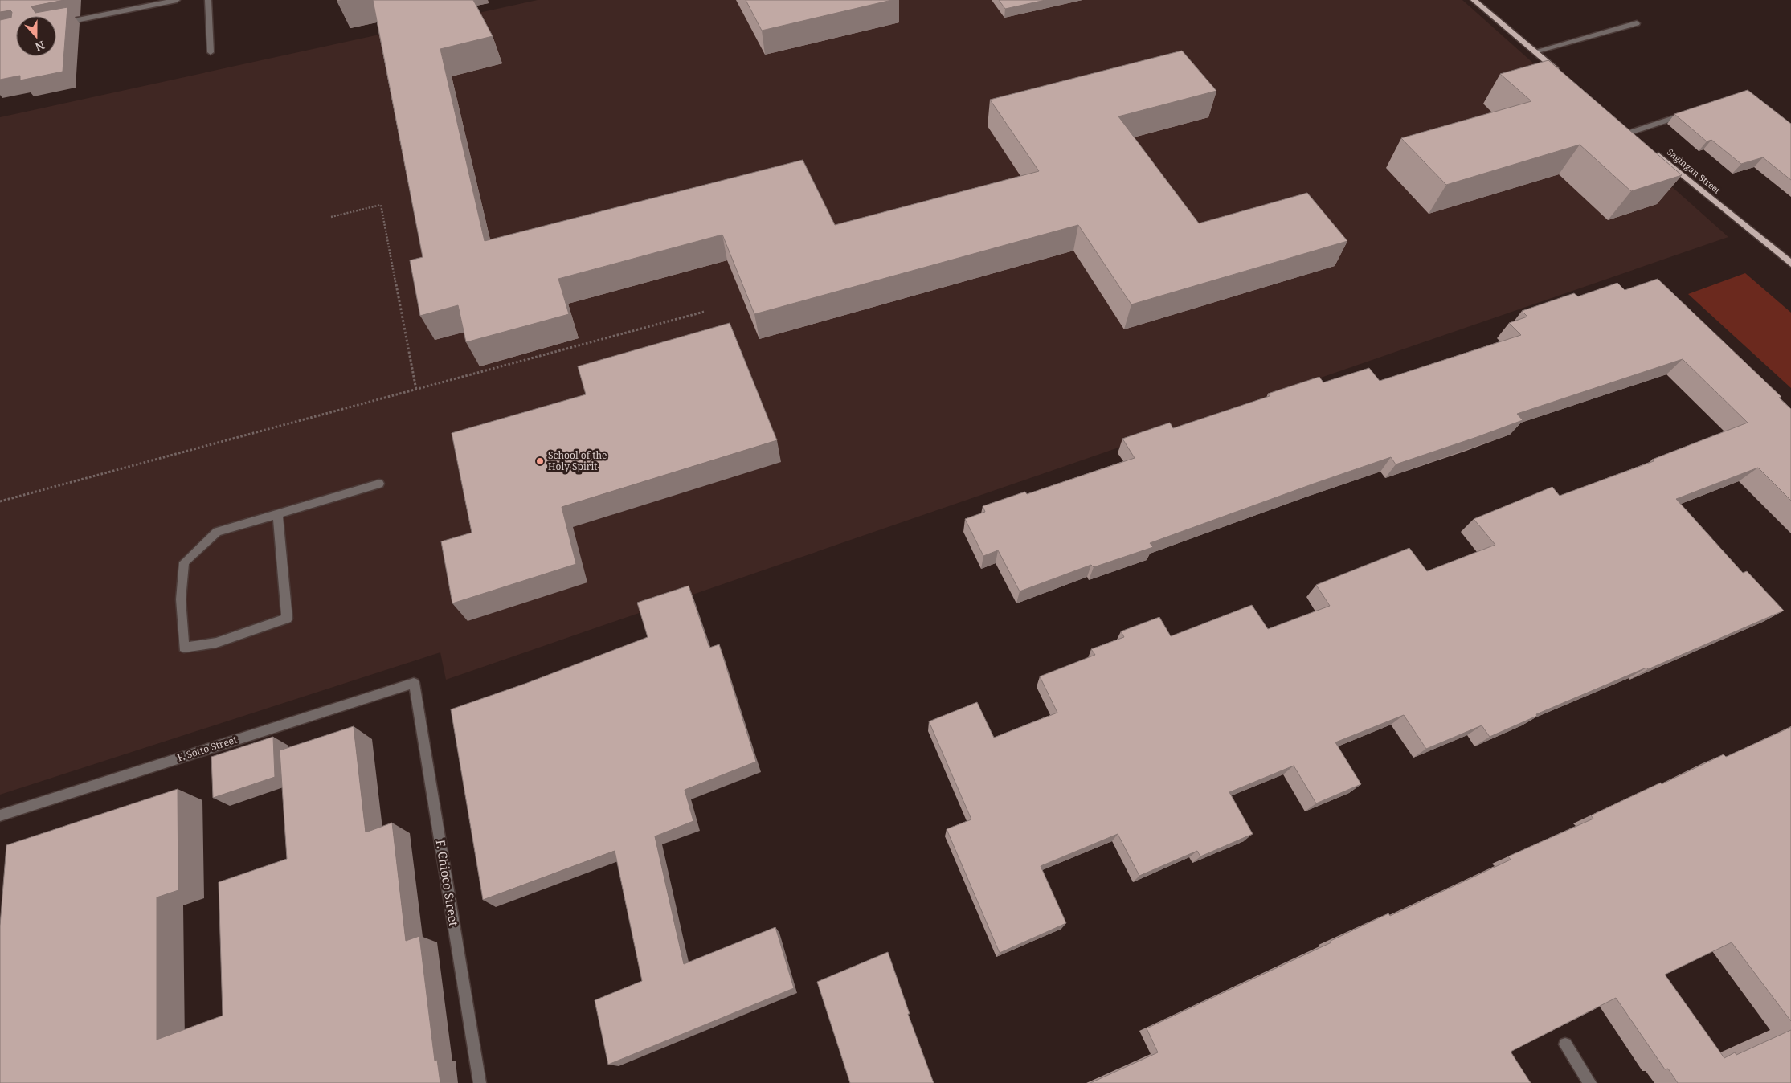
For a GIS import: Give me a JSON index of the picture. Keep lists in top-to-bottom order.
{
  "streets": {
    "main road": ["Sagingan Street"],
    "street": ["F. Sotto Street", "F. Chioco Street"]
  },
  "crossings": [
    ["F. Sotto Street", "F. Chioco Street"]
  ],
  "places": ["School of the Holy Spirit"],
  "north": "bottom"
}
